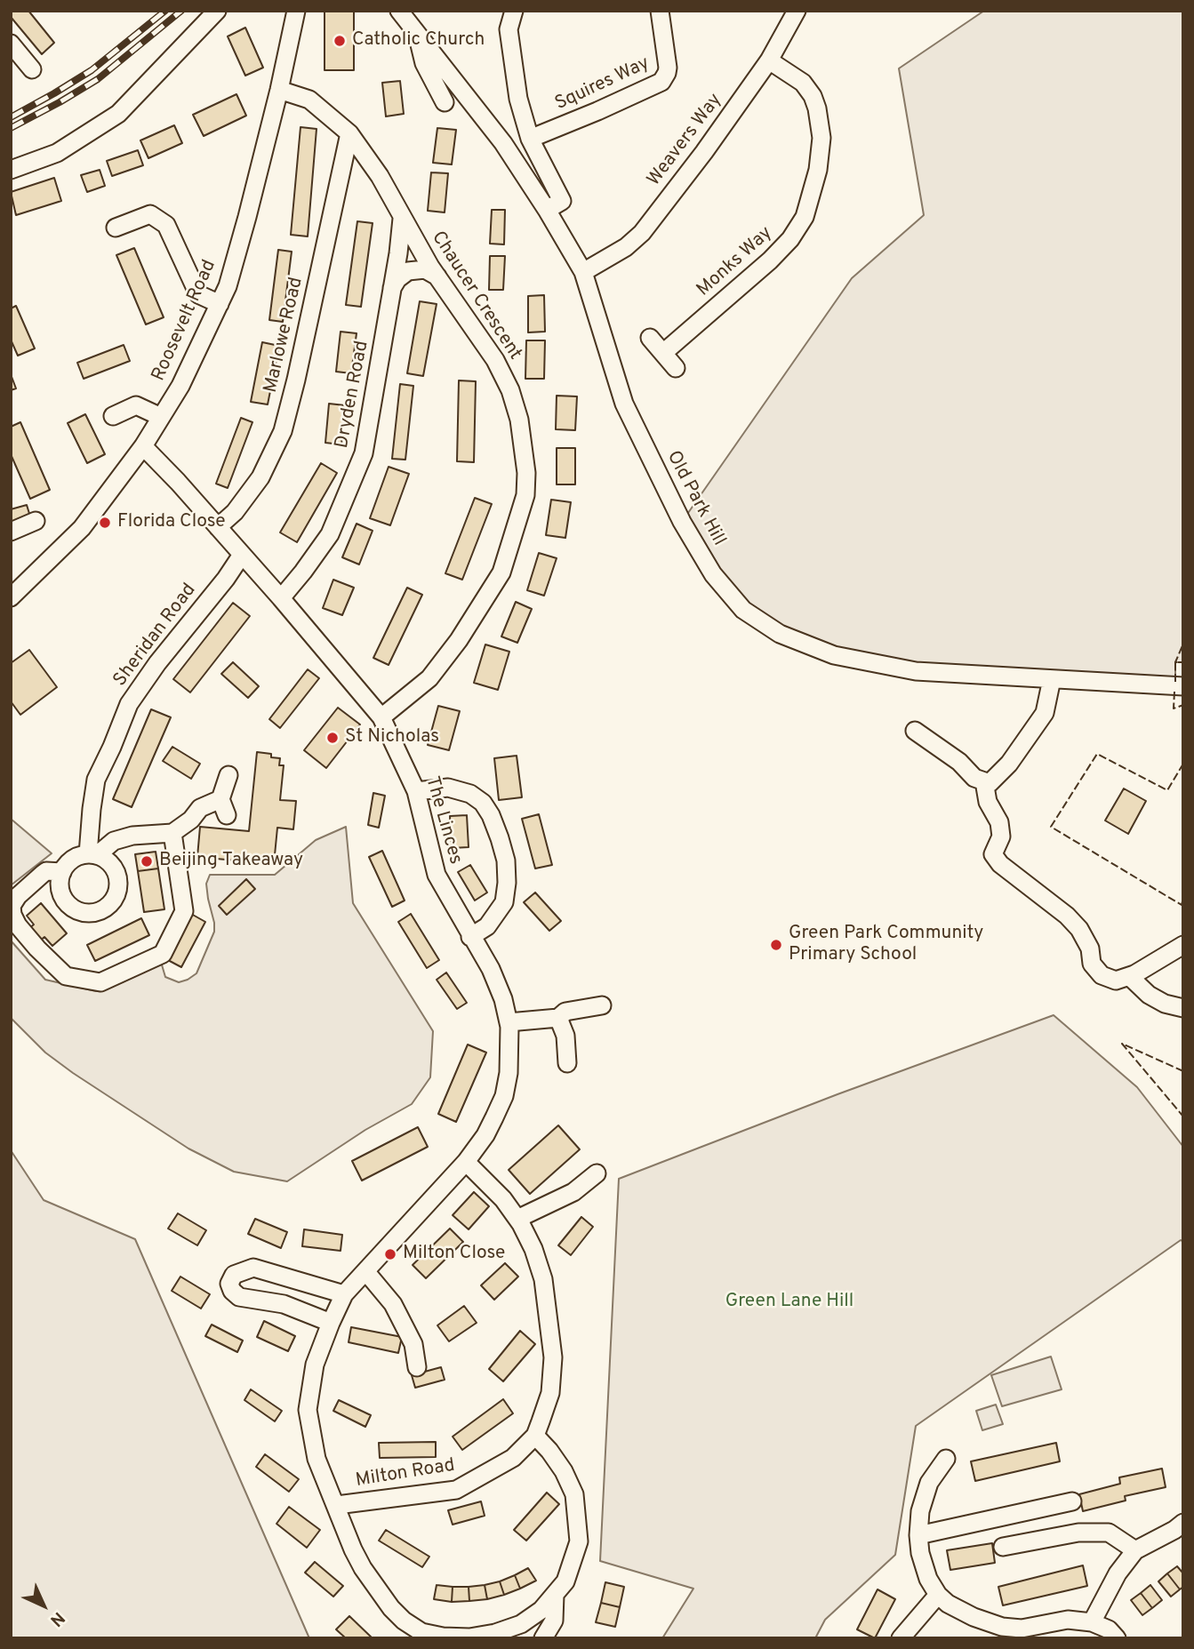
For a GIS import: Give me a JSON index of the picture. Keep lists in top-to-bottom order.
{
  "streets": {
    "street": [
      "Squires Way",
      "Weavers Way",
      "Monks Way",
      "Chaucer Crescent",
      "Roosevelt Road",
      "Marlowe Road",
      "Dryden Road",
      "Old Park Hill",
      "Sheridan Road",
      "The Linces",
      "Milton Road"
    ]
  },
  "crossings": [
    ["Weavers Way", "Monks Way"],
    ["Weavers Way", "Old Park Hill"],
    ["Chaucer Crescent", "Roosevelt Road"],
    ["Chaucer Crescent", "Marlowe Road"],
    ["Chaucer Crescent", "Dryden Road"],
    ["Chaucer Crescent", "The Linces"],
    ["Roosevelt Road", "The Linces"],
    ["Marlowe Road", "The Linces"],
    ["Dryden Road", "The Linces"],
    ["Sheridan Road", "The Linces"],
    ["The Linces", "Milton Road"]
  ],
  "parks": ["Green Lane Hill"],
  "places": [
    "Catholic Church",
    "Florida Close",
    "St Nicholas",
    "Beijing Takeaway",
    "Green Park Community Primary School",
    "Milton Close"
  ],
  "north": "bottom right"
}
